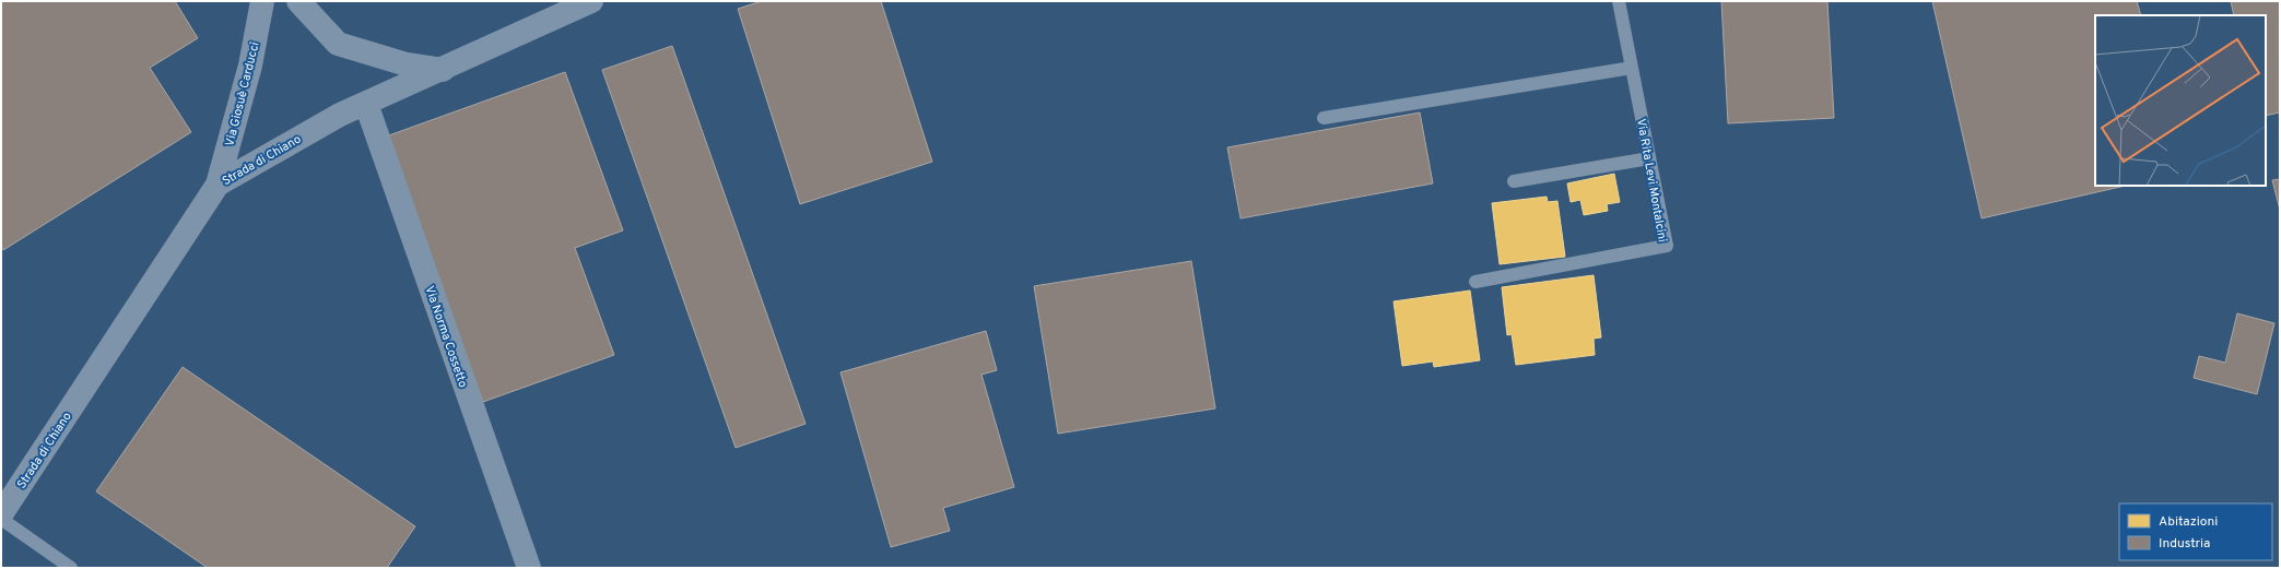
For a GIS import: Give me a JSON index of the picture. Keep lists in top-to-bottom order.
{
  "streets": {
    "street": ["Via Giosuè Carducci", "Strada di Chiano", "Via Norma Cossetto"],
    "lane": ["Via Rita Levi Montalcini"]
  },
  "crossings": [
    ["Via Giosuè Carducci", "Strada di Chiano"],
    ["Strada di Chiano", "Via Norma Cossetto"]
  ],
  "legend": ["Abitazioni", "Industria"]
}
